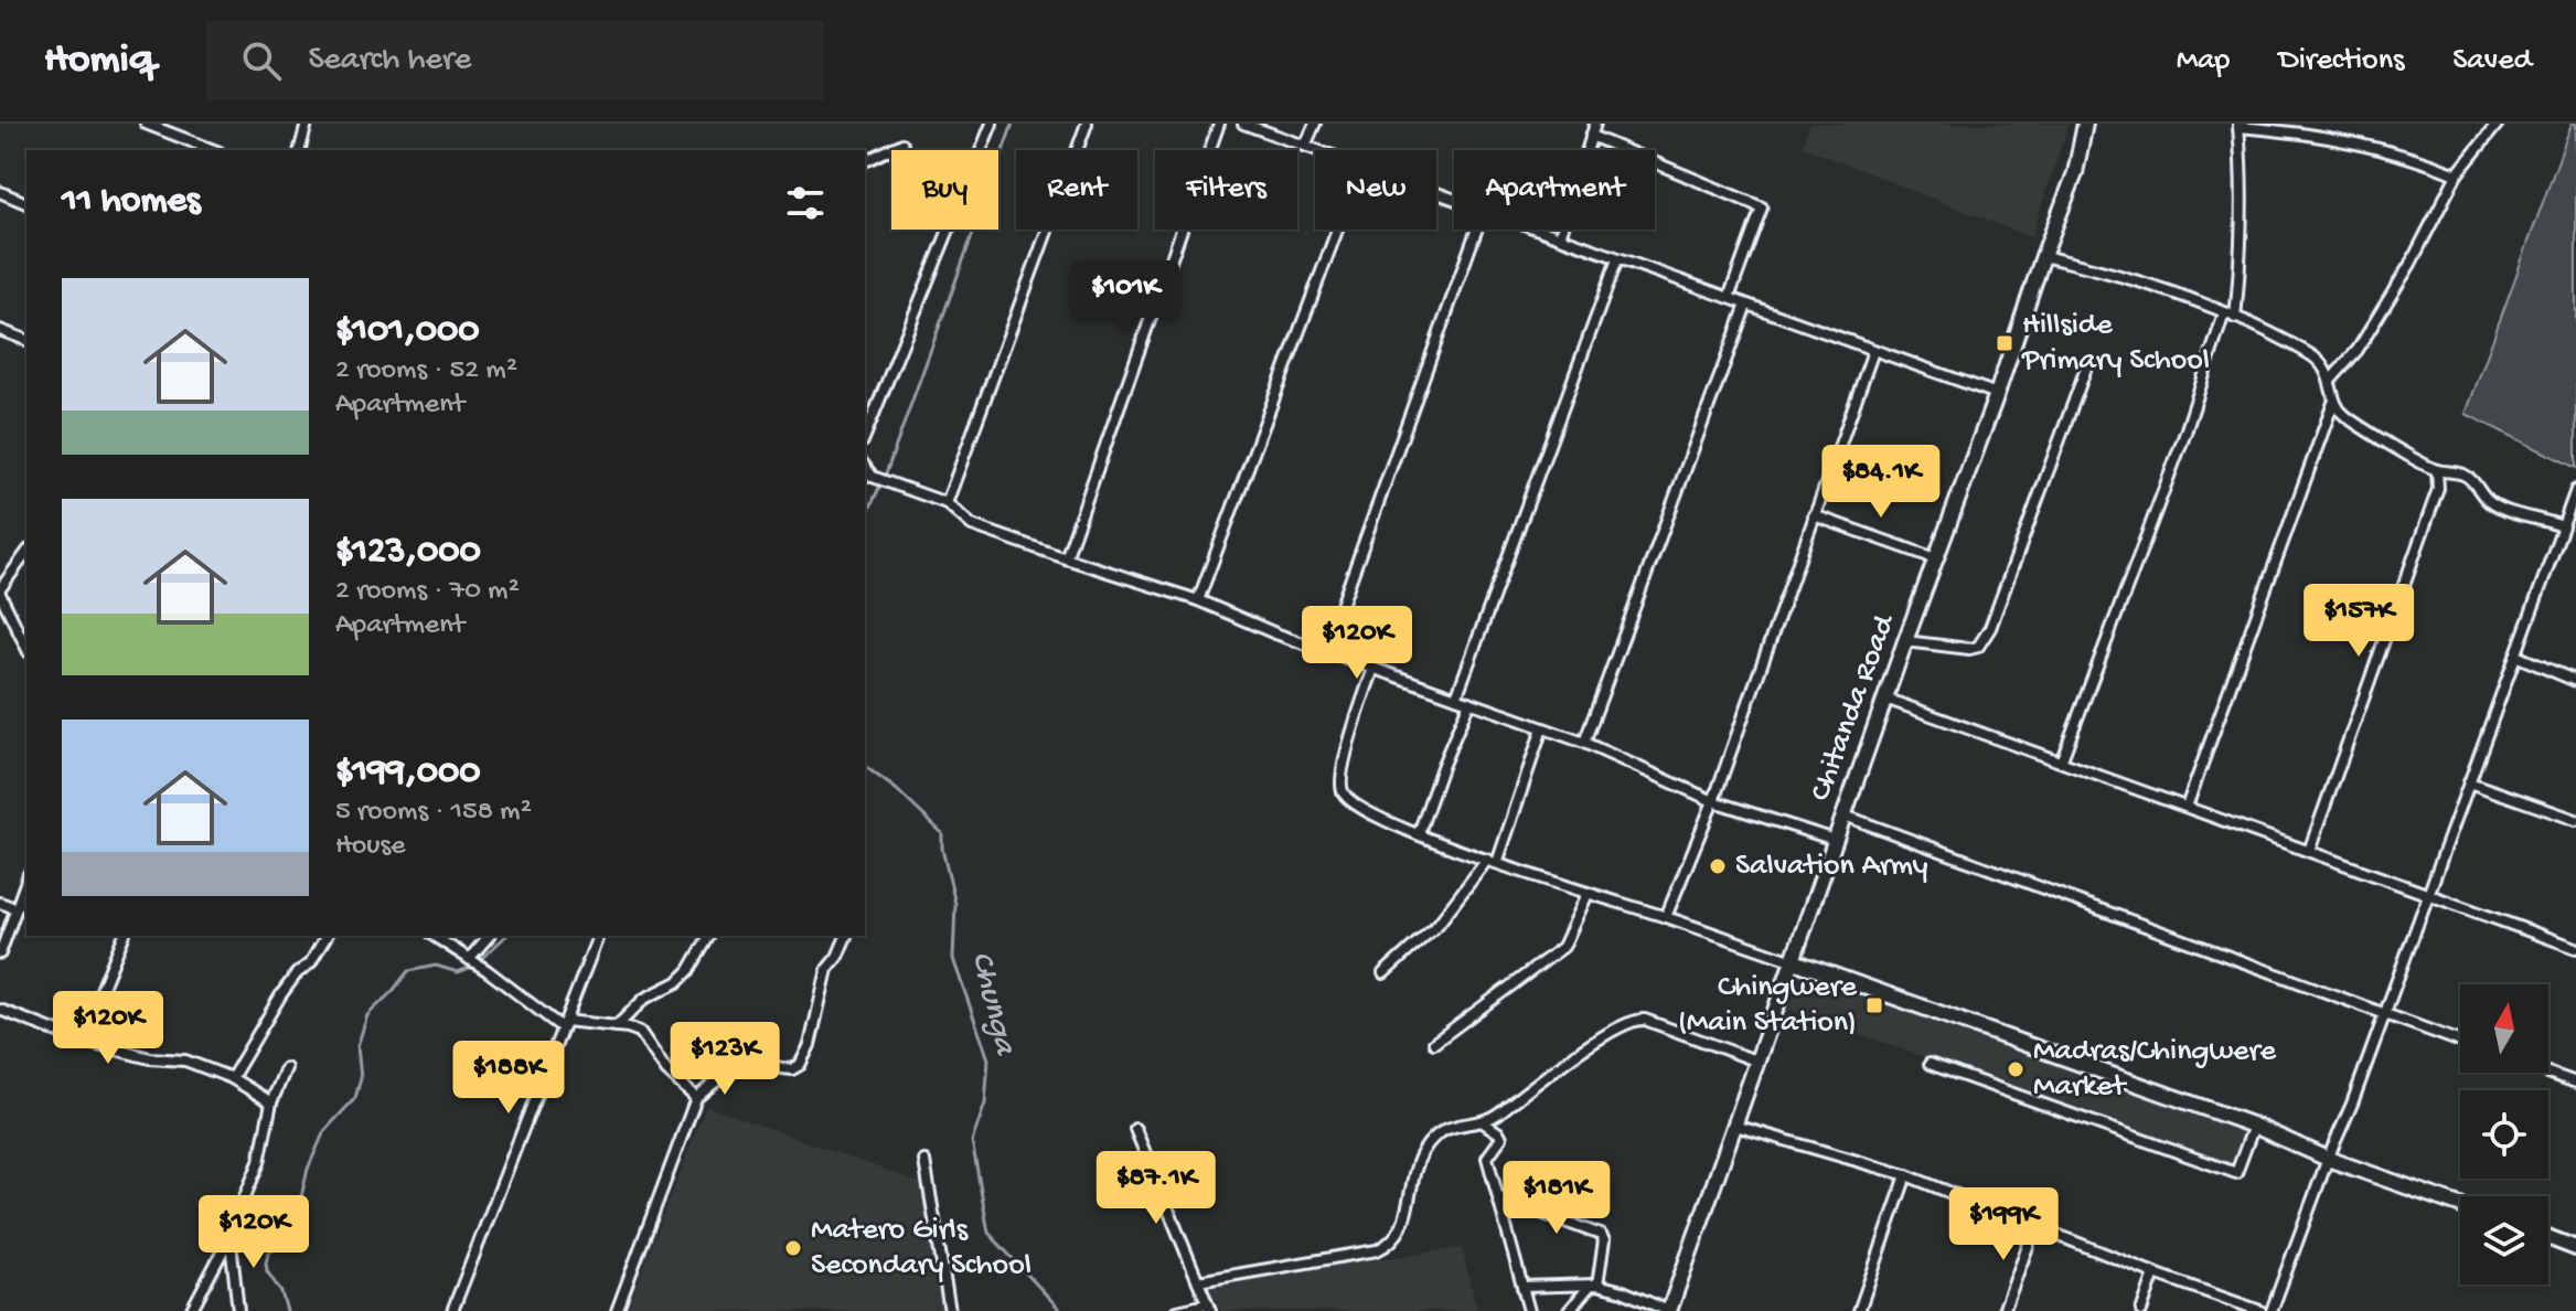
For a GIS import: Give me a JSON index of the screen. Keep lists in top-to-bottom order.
{
  "streets": {
    "street": ["Chitanda Road"]
  },
  "water": ["Chunga"],
  "places": {
    "transit": ["Hillside Primary School", "Chingwere (Main Station)"],
    "other": ["Salvation Army", "Madras/Chingwere Market", "Matero Girls Secondary School"]
  },
  "north": "top",
  "page": {
    "header": "Homiq",
    "search": "Search here",
    "nav": ["Map", "Directions", "Saved"],
    "chip": [
      "Buy",
      "Rent",
      "Filters",
      "New",
      "Apartment"
    ],
    "heading": "11 homes",
    "list": [
      {
        "name": "$101,000",
        "note": "2 rooms · 52 m² · Apartment"
      },
      {
        "name": "$123,000",
        "note": "2 rooms · 70 m² · Apartment"
      },
      {
        "name": "$199,000",
        "note": "5 rooms · 158 m² · House"
      }
    ],
    "price": [
      "$101K",
      "$84.1K",
      "$157K",
      "$120K",
      "$120K",
      "$123K",
      "$188K",
      "$87.1K",
      "$181K",
      "$199K",
      "$120K"
    ]
  }
}
